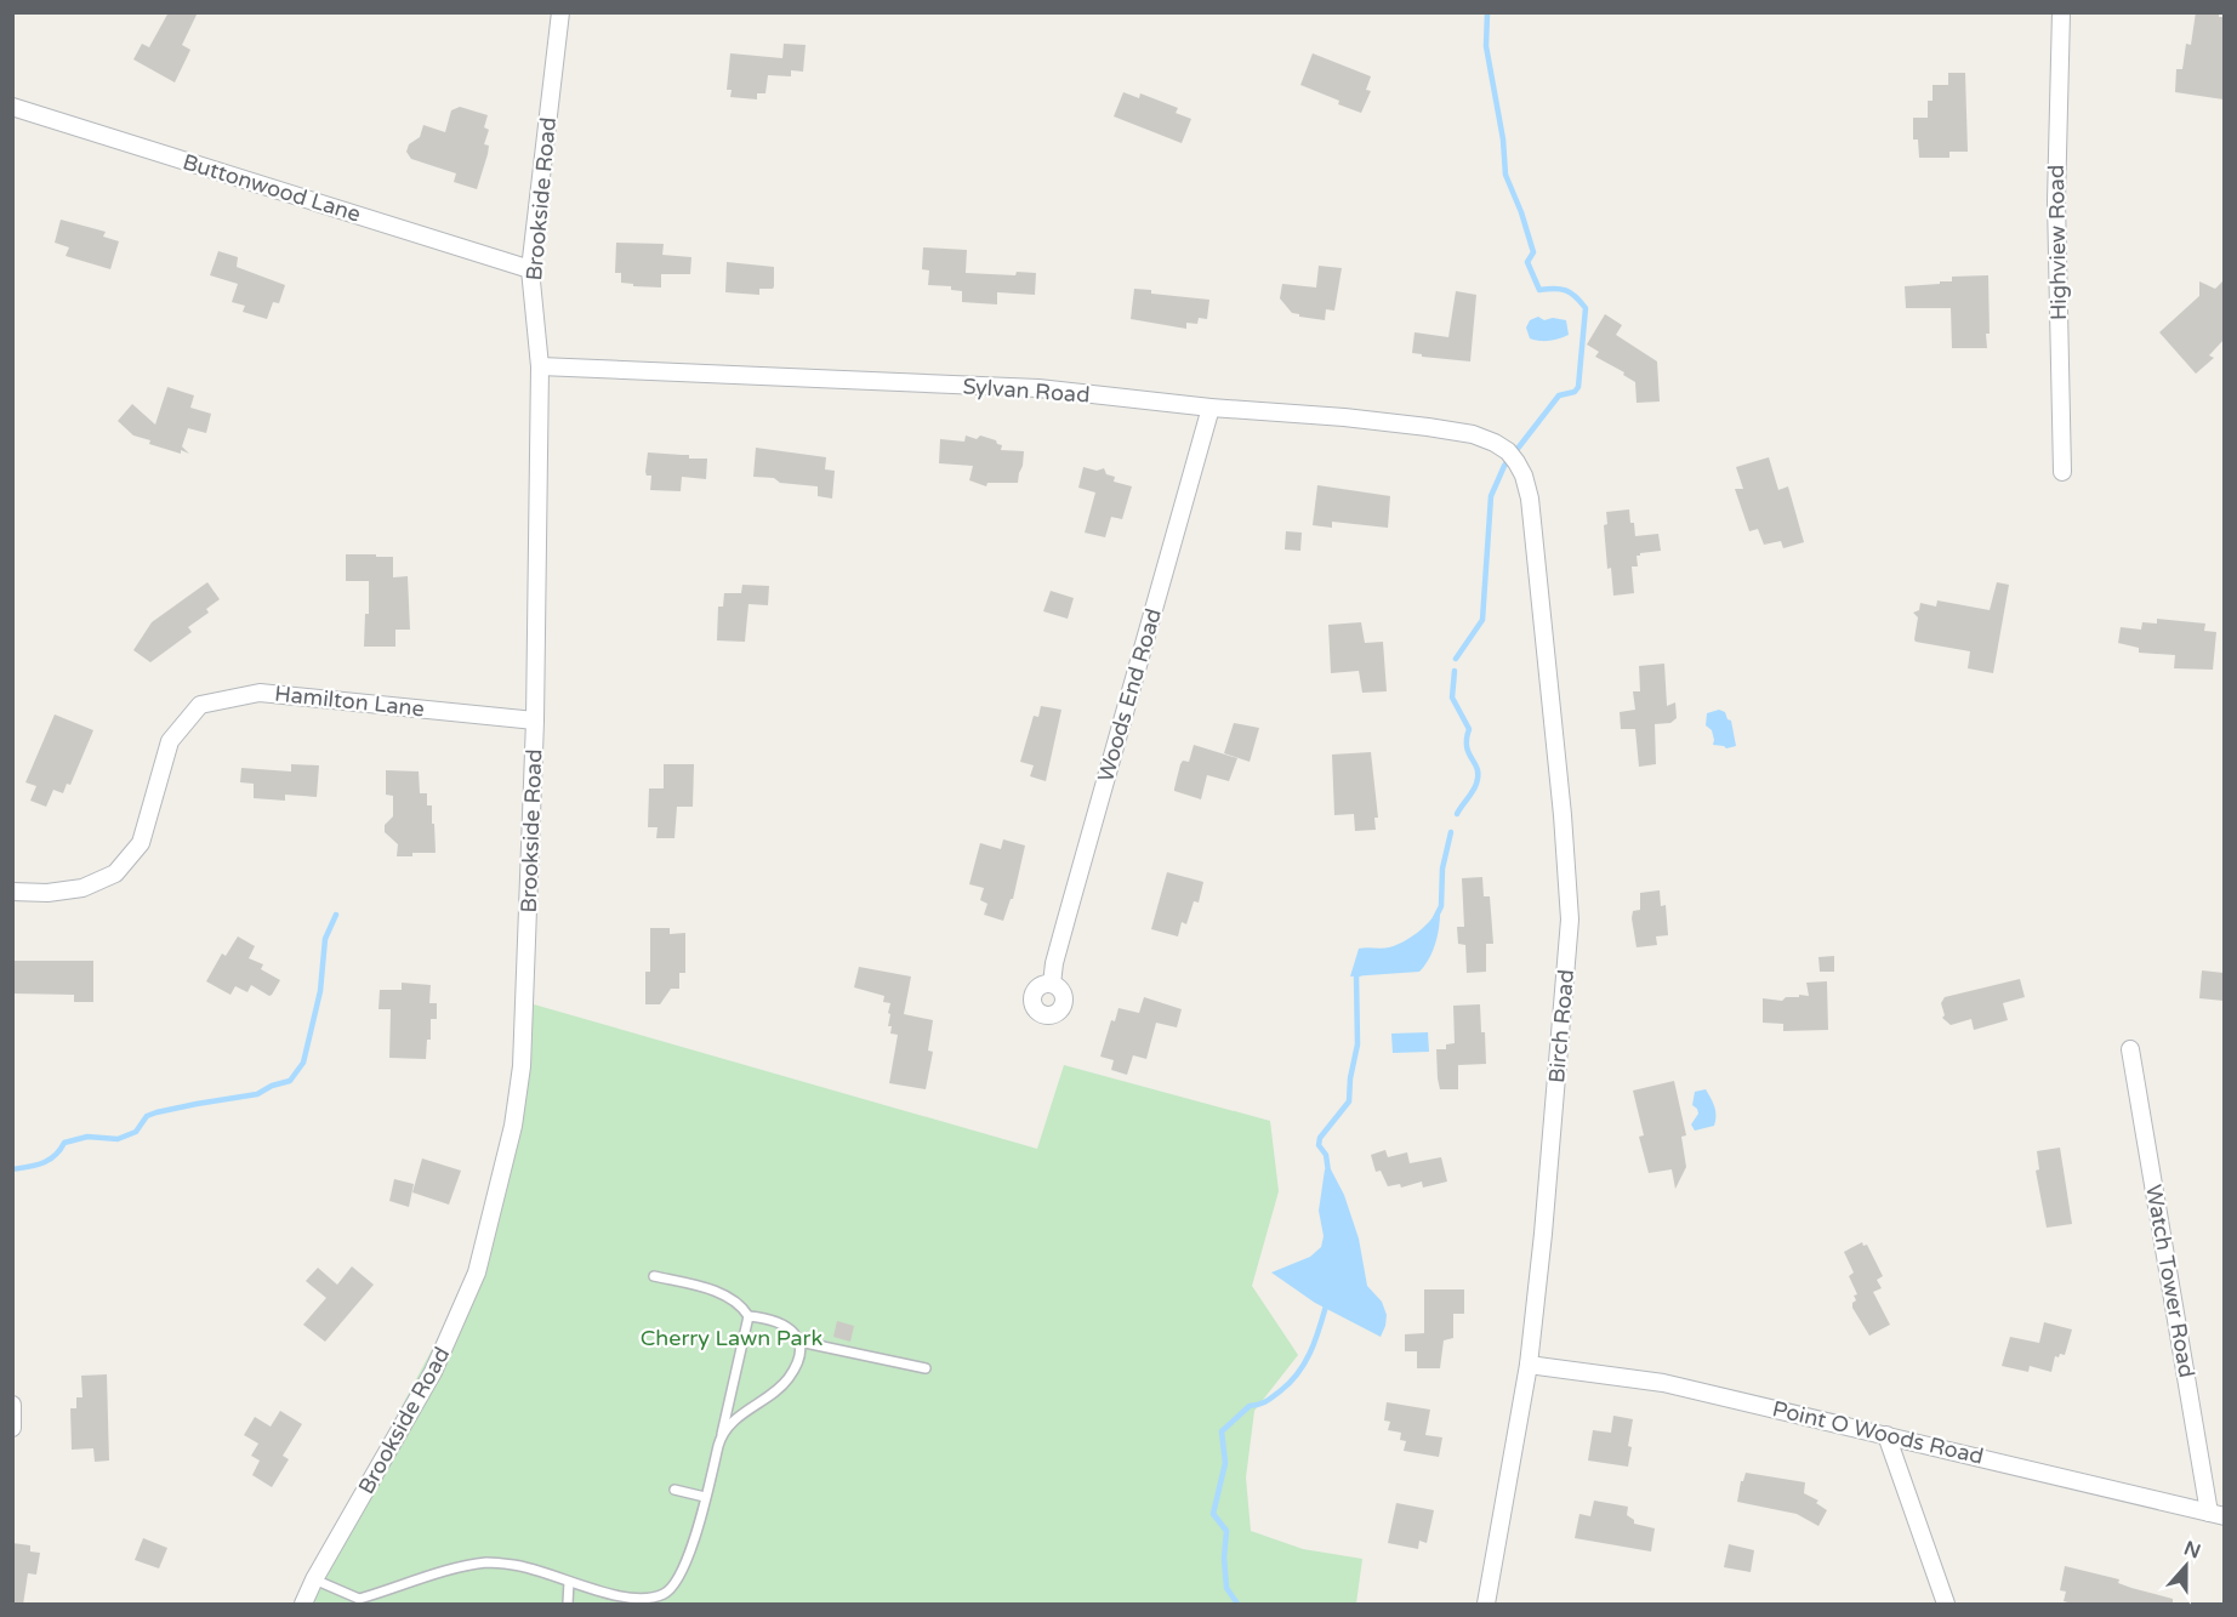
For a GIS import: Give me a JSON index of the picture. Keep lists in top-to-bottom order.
{
  "streets": {
    "street": [
      "Buttonwood Lane",
      "Brookside Road",
      "Highview Road",
      "Sylvan Road",
      "Woods End Road",
      "Hamilton Lane",
      "Birch Road",
      "Watch Tower Road",
      "Point O Woods Road"
    ]
  },
  "crossings": [
    ["Buttonwood Lane", "Brookside Road"],
    ["Brookside Road", "Sylvan Road"],
    ["Brookside Road", "Hamilton Lane"],
    ["Sylvan Road", "Woods End Road"],
    ["Sylvan Road", "Birch Road"],
    ["Birch Road", "Point O Woods Road"],
    ["Watch Tower Road", "Point O Woods Road"]
  ],
  "parks": ["Cherry Lawn Park"],
  "north": "top"
}
